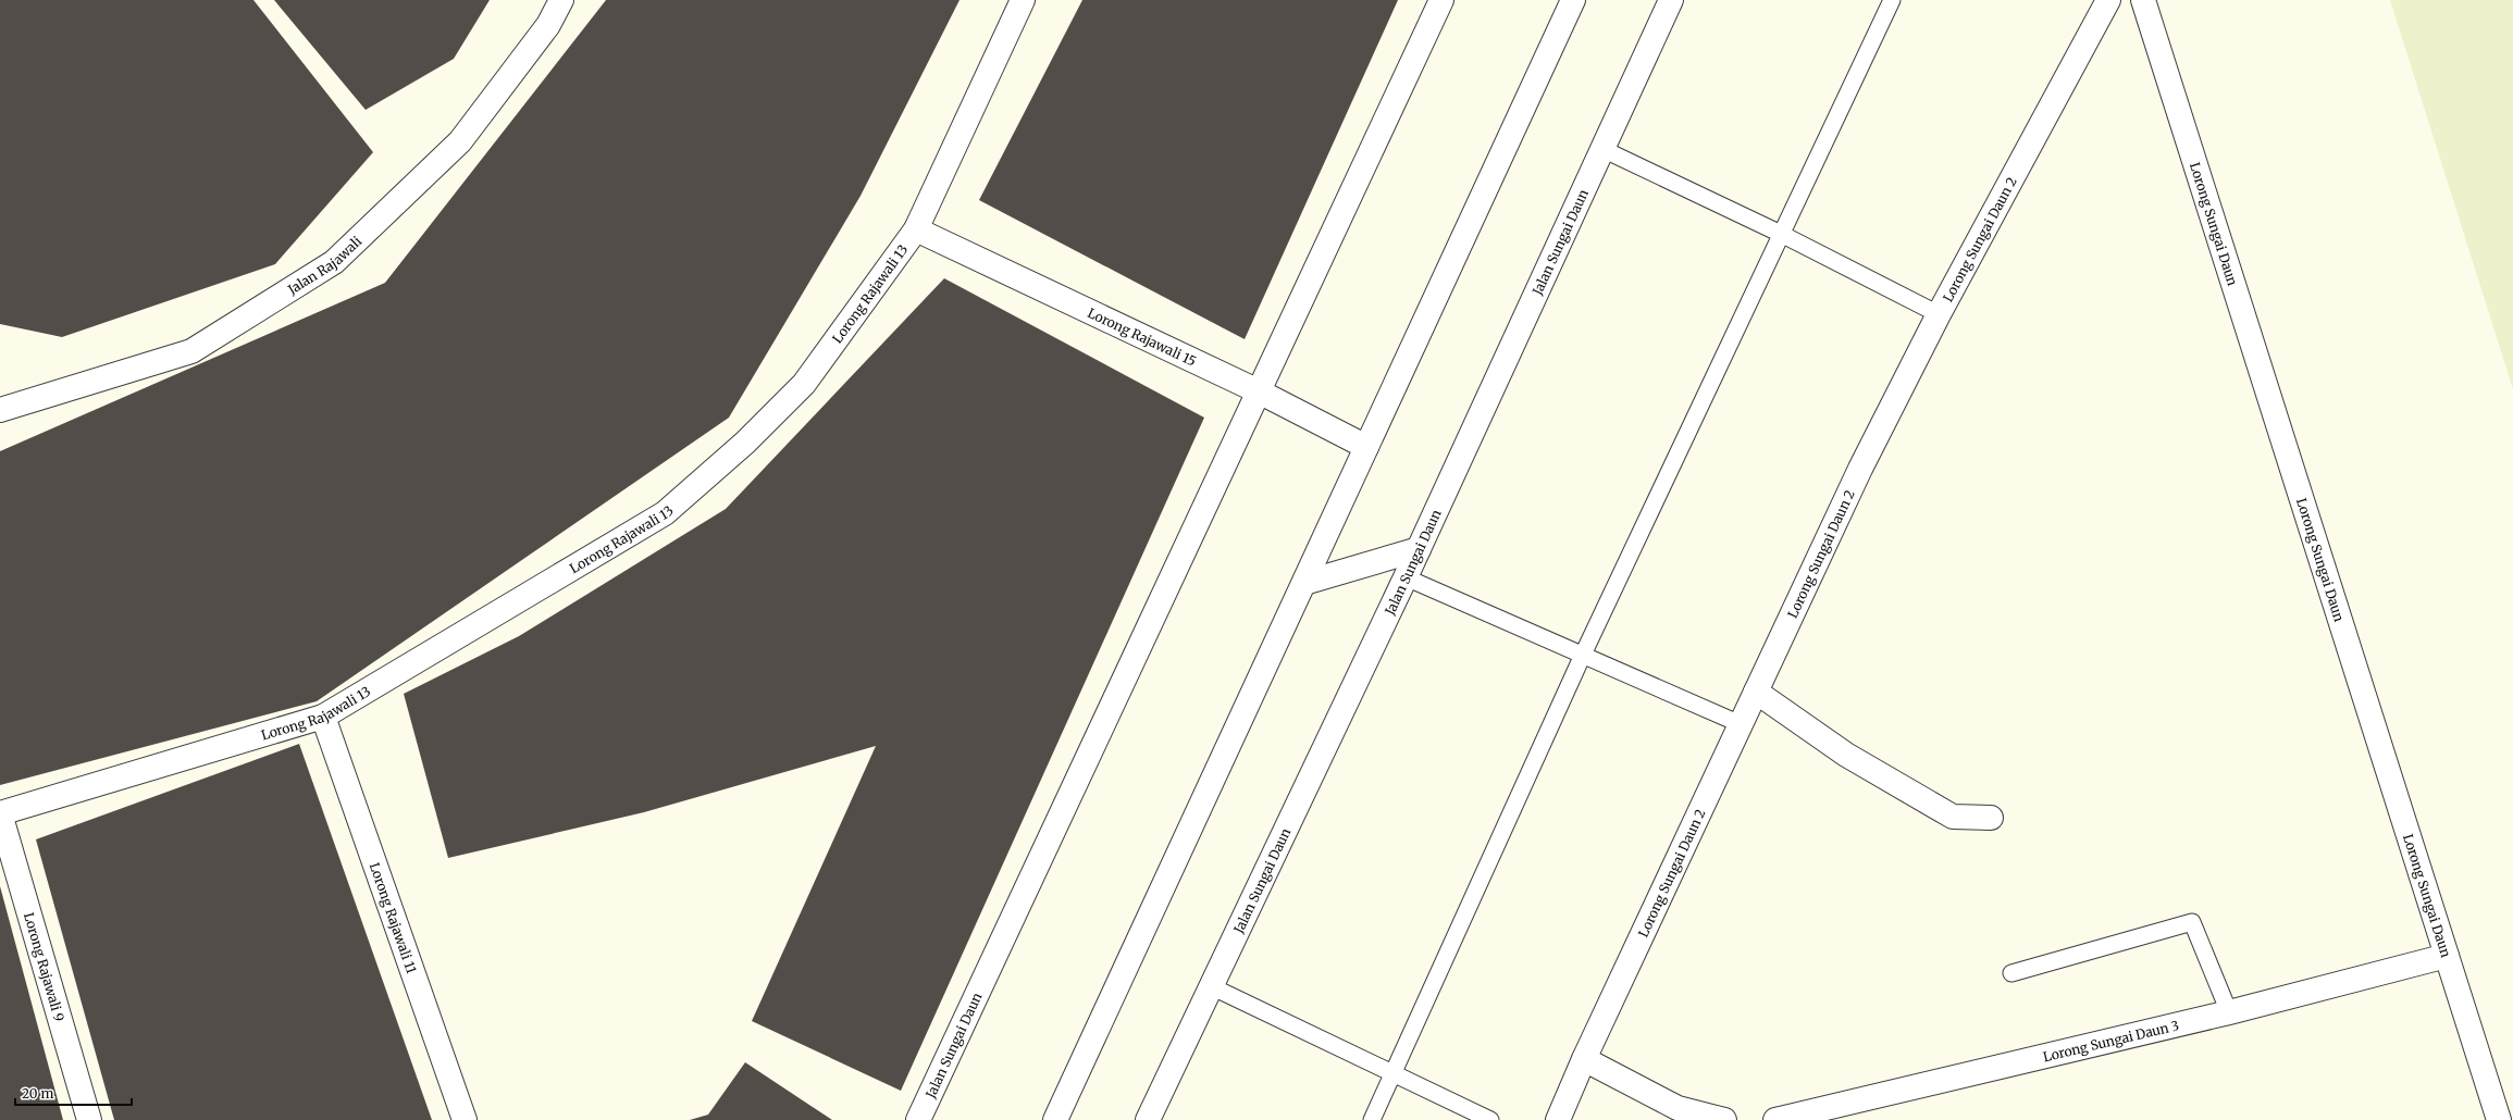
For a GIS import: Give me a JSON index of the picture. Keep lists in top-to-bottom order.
{
  "streets": {
    "street": [
      "Lorong Sungai Daun",
      "Lorong Sungai Daun 2",
      "Jalan Sungai Daun",
      "Jalan Rajawali",
      "Lorong Rajawali 13",
      "Lorong Rajawali 15",
      "Lorong Rajawali 11",
      "Lorong Rajawali 9",
      "Lorong Sungai Daun 3"
    ]
  },
  "crossings": [
    ["Lorong Sungai Daun", "Lorong Sungai Daun 3"],
    ["Jalan Sungai Daun", "Lorong Rajawali 15"],
    ["Lorong Rajawali 13", "Lorong Rajawali 15"],
    ["Lorong Rajawali 13", "Lorong Rajawali 11"],
    ["Lorong Rajawali 13", "Lorong Rajawali 9"]
  ],
  "scale_bar": "20 m"
}
